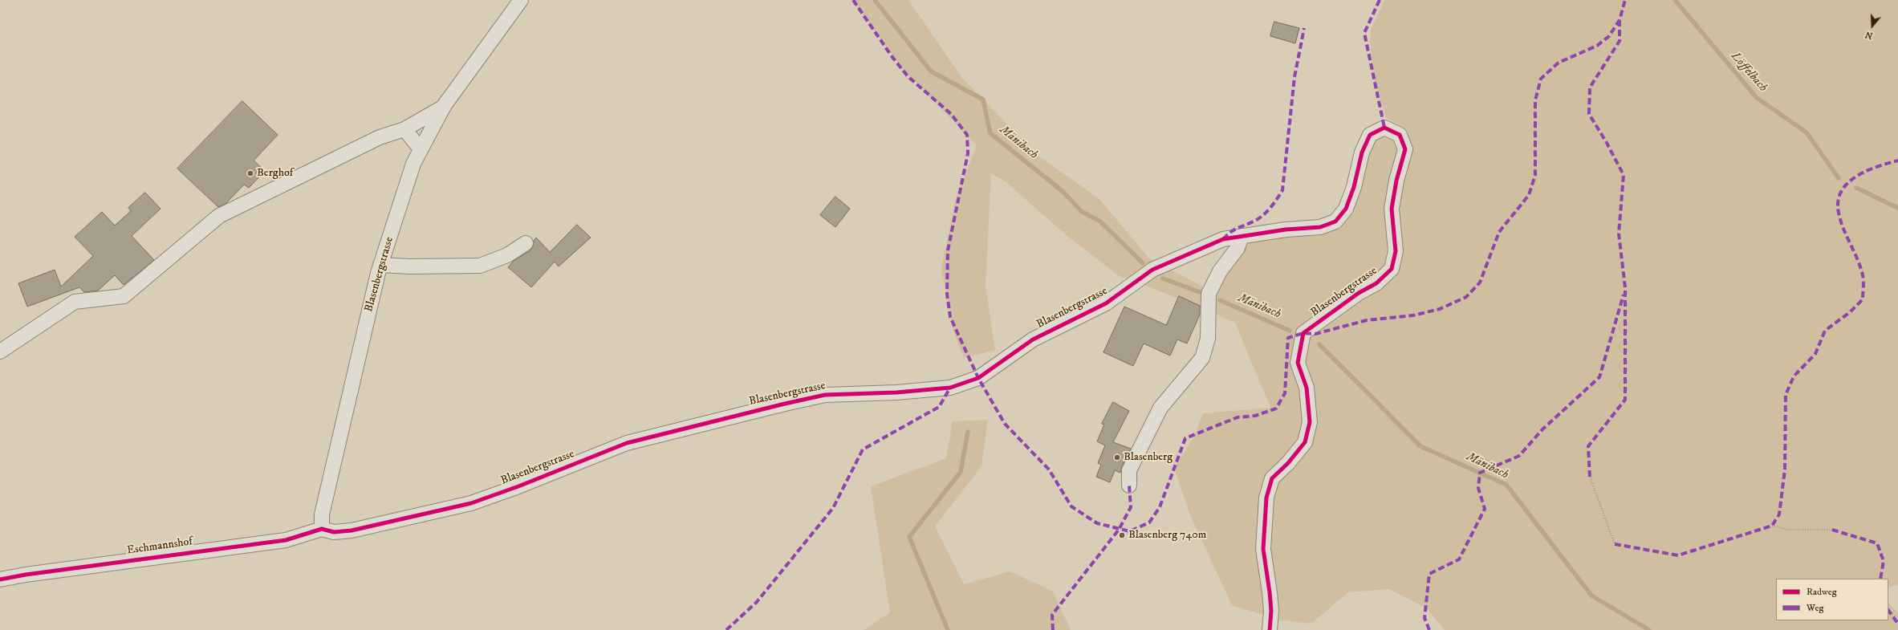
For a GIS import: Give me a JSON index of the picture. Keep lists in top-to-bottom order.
{
  "streets": {
    "street": ["Blasenbergstrasse", "Eschmannshof"]
  },
  "crossings": [
    ["Blasenbergstrasse", "Eschmannshof"]
  ],
  "water": ["Löffelbach", "Mänibach"],
  "places": ["Berghof", "Blasenberg", "Blasenberg 740m"],
  "legend": ["Radweg", "Weg"],
  "north": "bottom"
}
